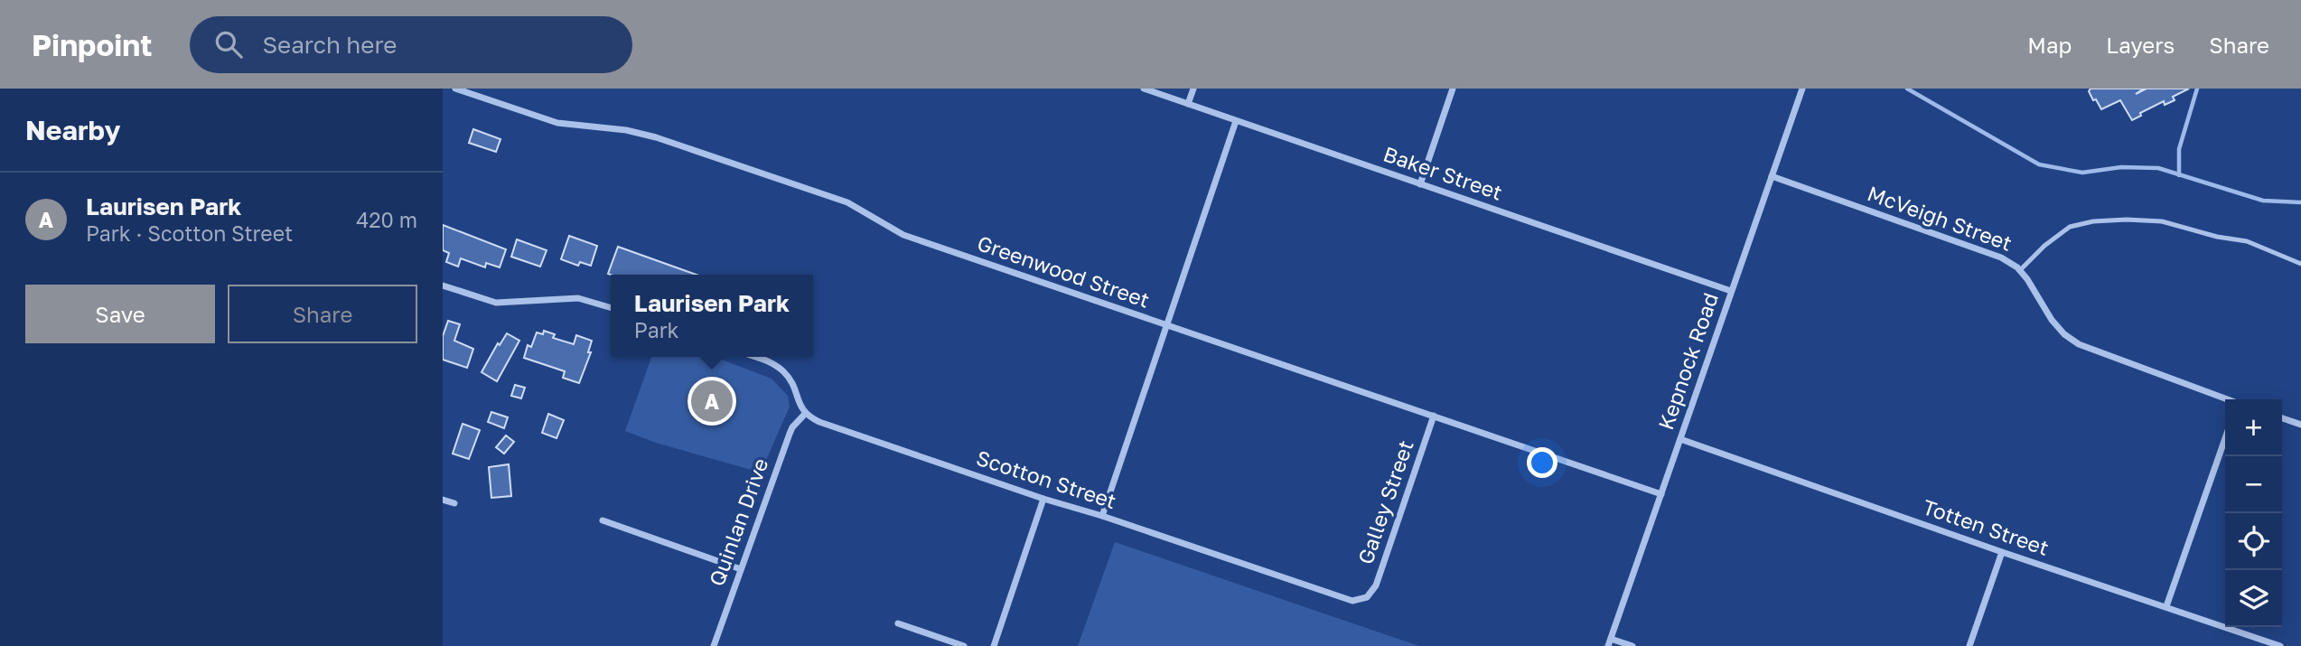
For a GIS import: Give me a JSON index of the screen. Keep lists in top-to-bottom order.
{
  "streets": {
    "street": [
      "Baker Street",
      "McVeigh Street",
      "Greenwood Street",
      "Kepnock Road",
      "Scotton Street",
      "Galley Street",
      "Quinlan Drive",
      "Totten Street"
    ]
  },
  "crossings": [
    ["Baker Street", "Kepnock Road"],
    ["McVeigh Street", "Kepnock Road"],
    ["Greenwood Street", "Kepnock Road"],
    ["Greenwood Street", "Galley Street"],
    ["Kepnock Road", "Totten Street"],
    ["Scotton Street", "Galley Street"],
    ["Scotton Street", "Quinlan Drive"]
  ],
  "page": {
    "header": "Pinpoint",
    "search": "Search here",
    "nav": ["Map", "Layers", "Share"],
    "heading": "Nearby",
    "list": [
      {
        "mark": "A",
        "name": "Laurisen Park",
        "note": "Park · Scotton Street",
        "value": "420 m"
      }
    ],
    "buttons": ["Save", "Share"],
    "popup": ["Laurisen Park", "Park"],
    "pins": "A",
    "map_buttons": ["+", "−"]
  }
}
